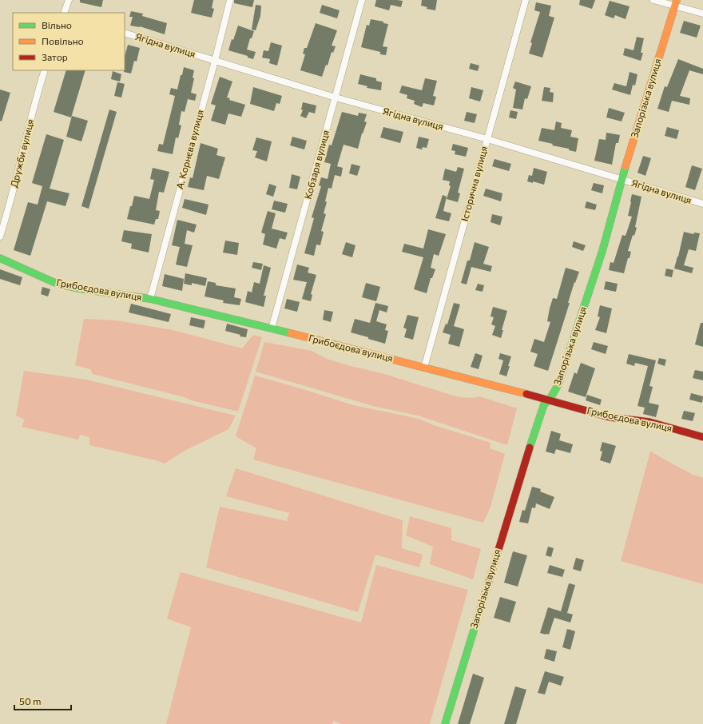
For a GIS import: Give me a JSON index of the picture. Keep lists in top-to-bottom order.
{
  "streets": {
    "street": [
      "Ягідна вулиця",
      "Запорізька вулиця",
      "А. Корнєва вулиця",
      "Дружби вулиця",
      "Кобзаря вулиця",
      "Історична вулиця",
      "Грибоєдова вулиця"
    ]
  },
  "crossings": [
    ["Ягідна вулиця", "Запорізька вулиця"],
    ["Ягідна вулиця", "А. Корнєва вулиця"],
    ["Ягідна вулиця", "Кобзаря вулиця"],
    ["Ягідна вулиця", "Історична вулиця"],
    ["Запорізька вулиця", "Грибоєдова вулиця"],
    ["А. Корнєва вулиця", "Грибоєдова вулиця"],
    ["Кобзаря вулиця", "Грибоєдова вулиця"],
    ["Історична вулиця", "Грибоєдова вулиця"]
  ],
  "legend": ["Вільно", "Повільно", "Затор"],
  "scale_bar": "50 m"
}
